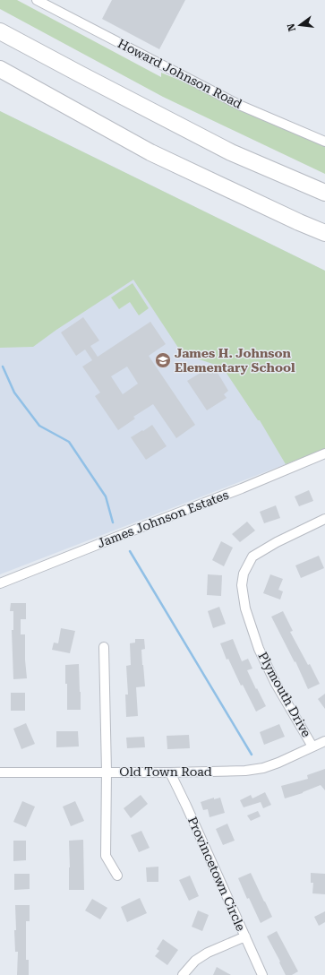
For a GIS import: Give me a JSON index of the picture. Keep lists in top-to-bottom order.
{
  "streets": {
    "street": [
      "Howard Johnson Road",
      "James Johnson Estates",
      "Plymouth Drive",
      "Old Town Road",
      "Provincetown Circle"
    ]
  },
  "crossings": [
    ["Plymouth Drive", "Old Town Road"],
    ["Old Town Road", "Provincetown Circle"]
  ],
  "places": {
    "school or university": ["James H. Johnson Elementary School"]
  },
  "north": "left"
}
